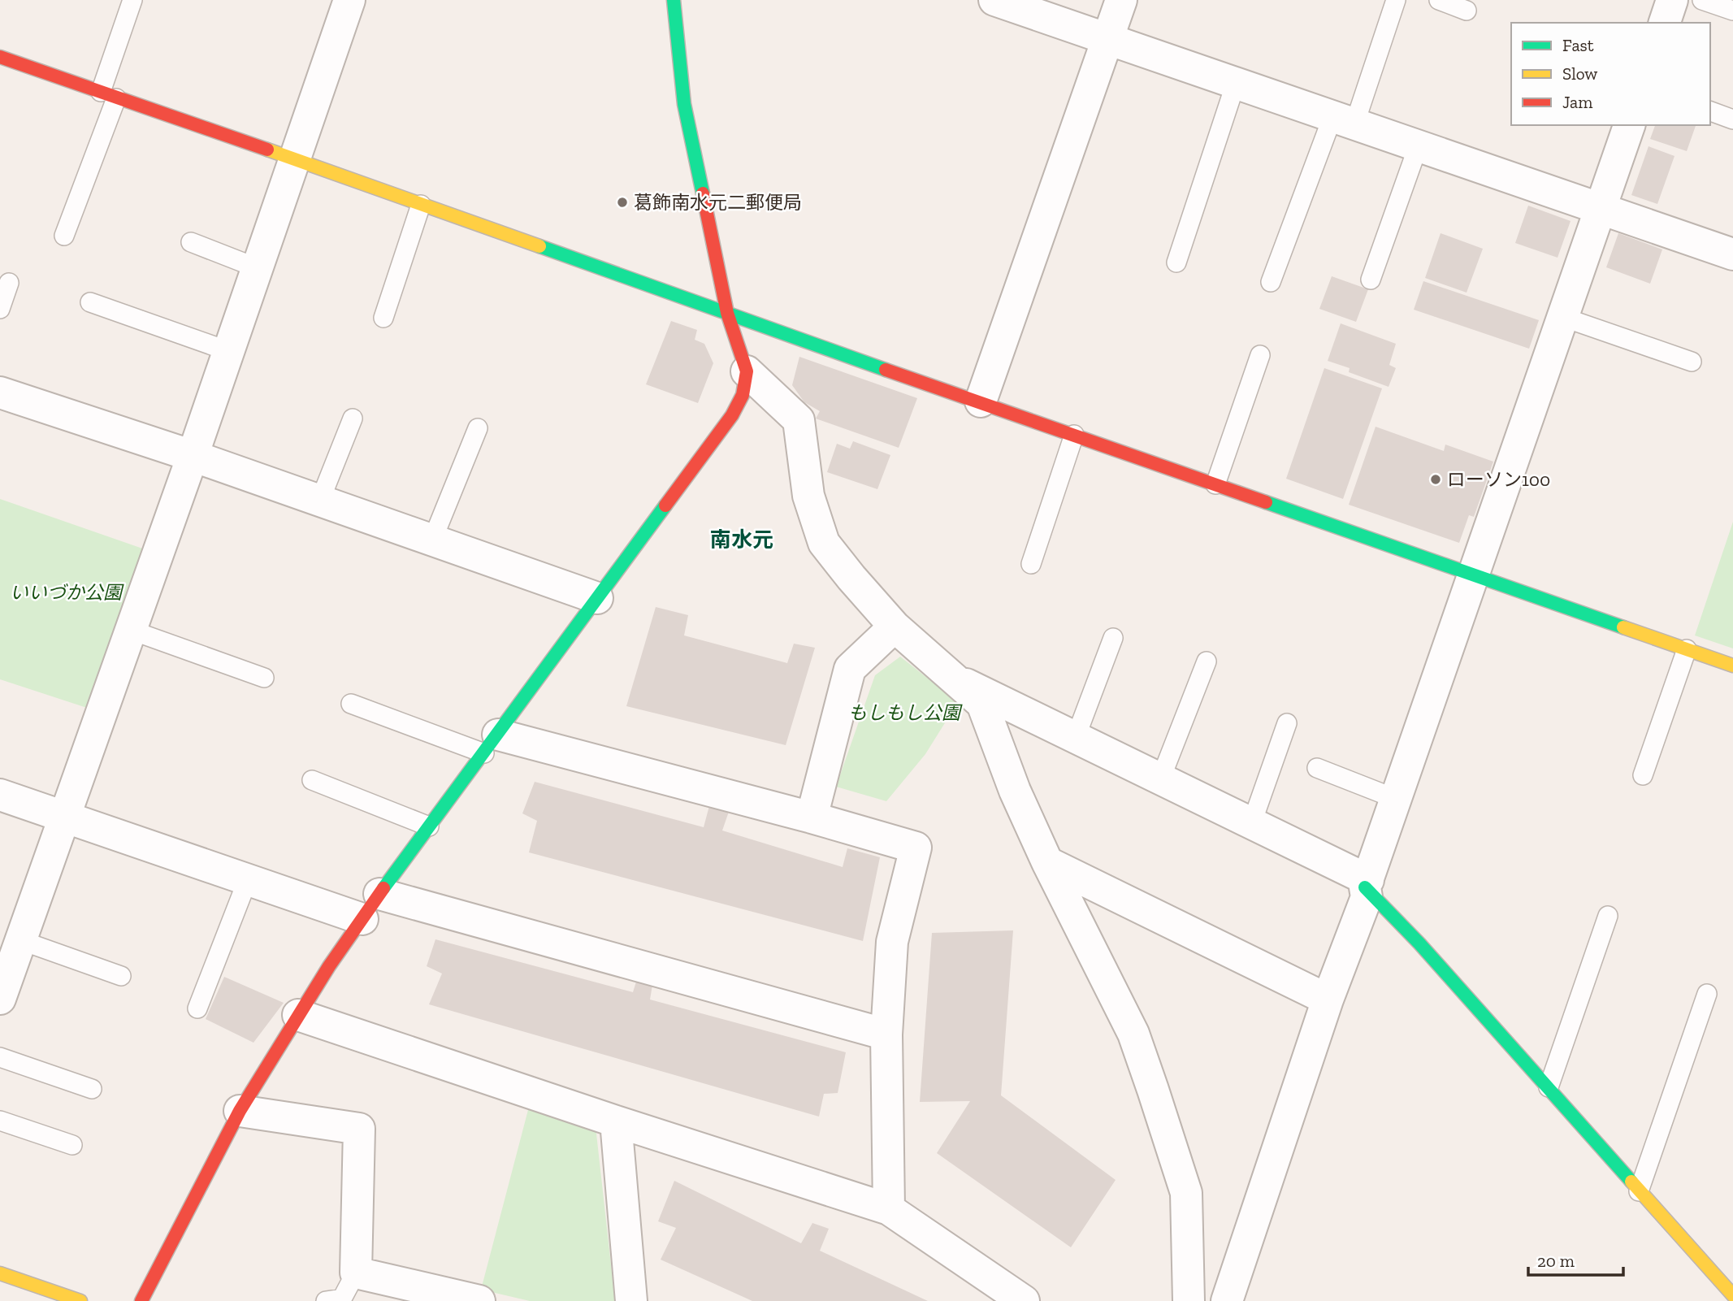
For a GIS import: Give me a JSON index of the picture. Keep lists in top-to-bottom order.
{
  "districts": ["南水元"],
  "parks": ["いいづか公園", "もしもし公園"],
  "places": ["葛飾南水元二郵便局", "ローソン100"],
  "legend": ["Fast", "Slow", "Jam"],
  "scale_bar": "20 m"
}
